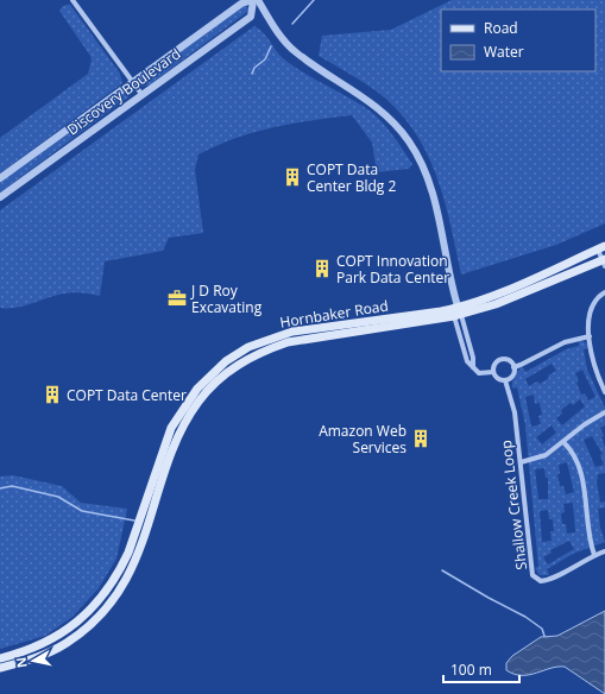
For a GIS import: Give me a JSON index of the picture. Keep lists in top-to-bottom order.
{
  "streets": {
    "main road": ["Hornbaker Road"],
    "street": ["Discovery Boulevard", "Shallow Creek Loop"]
  },
  "places": {
    "building": [
      "COPT Data Center Bldg 2",
      "COPT Innovation Park Data Center",
      "COPT Data Center",
      "Amazon Web Services"
    ],
    "office": ["J D Roy Excavating"]
  },
  "legend": ["Road", "Water"],
  "scale_bar": "100 m",
  "north": "left"
}
